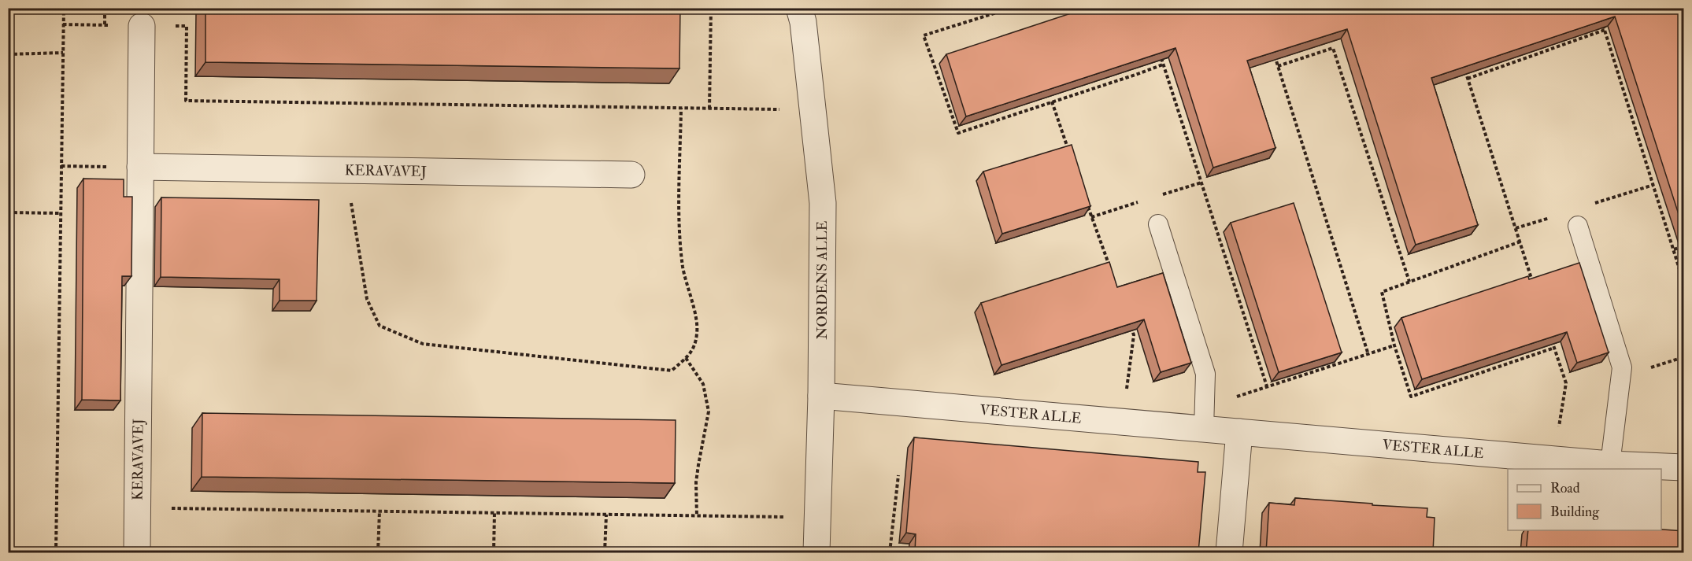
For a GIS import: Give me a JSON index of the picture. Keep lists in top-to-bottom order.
{
  "streets": {
    "street": ["KERAVAVEJ", "NORDENS ALLE", "VESTER ALLE"]
  },
  "crossings": [
    ["NORDENS ALLE", "VESTER ALLE"]
  ],
  "legend": ["Road", "Building"]
}
